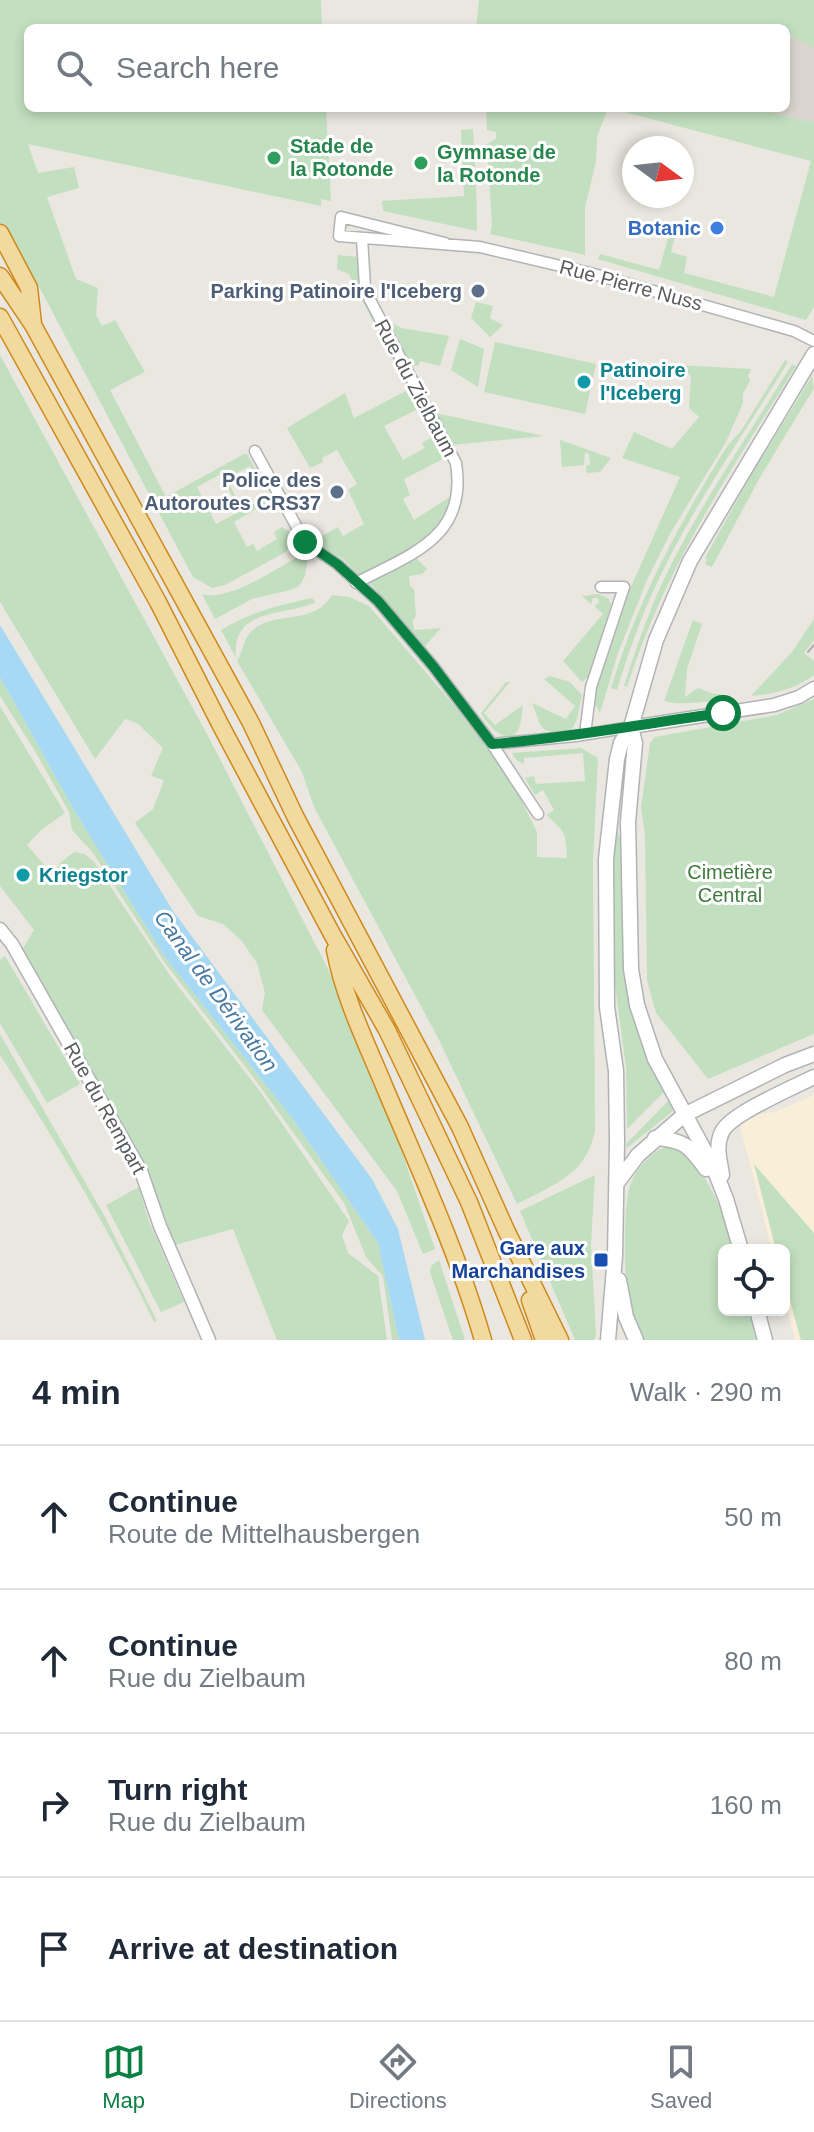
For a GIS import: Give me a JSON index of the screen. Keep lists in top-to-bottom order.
{
  "streets": {
    "street": ["Rue Pierre Nuss", "Rue du Zielbaum", "Rue du Rempart"]
  },
  "crossings": [
    ["Rue Pierre Nuss", "Rue du Zielbaum"]
  ],
  "water": ["Canal de Dérivation"],
  "parks": ["Cimetière Central"],
  "places": {
    "other": [
      "Stade de la Rotonde",
      "Gymnase de la Rotonde",
      "Botanic",
      "Parking Patinoire l'Iceberg",
      "Patinoire l'Iceberg",
      "Police des Autoroutes CRS37",
      "Kriegstor"
    ],
    "transit": ["Gare aux Marchandises"]
  },
  "north": "right",
  "page": {
    "search": "Search here",
    "heading": ["4 min", "Walk · 290 m"],
    "list": [
      ["Continue", "Route de Mittelhausbergen", "50 m"],
      ["Continue", "Rue du Zielbaum", "80 m"],
      ["Turn right", "Rue du Zielbaum", "160 m"],
      "Arrive at destination"
    ],
    "nav": ["Map", "Directions", "Saved"]
  }
}
